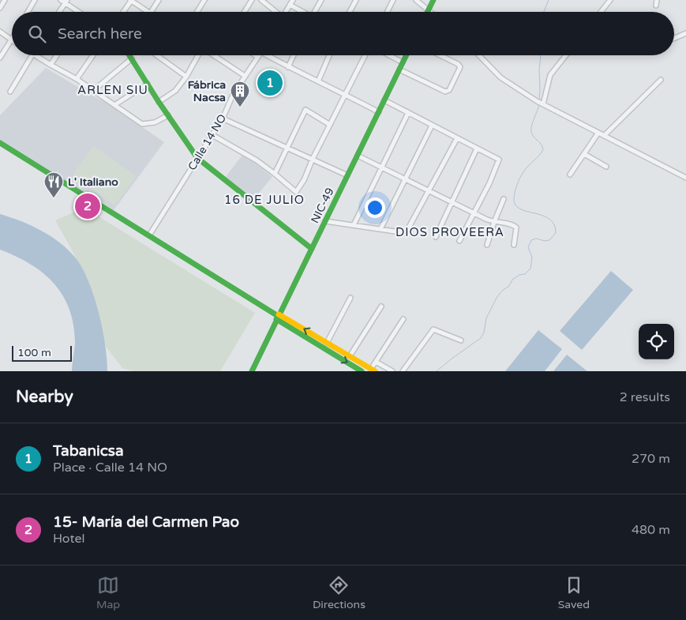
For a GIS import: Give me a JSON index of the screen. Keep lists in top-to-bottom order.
{
  "streets": {
    "street": ["Calle 14 NO", "NIC-49"]
  },
  "districts": ["ARLEN SIU", "16 DE JULIO", "DIOS PROVEERA"],
  "places": {
    "building": ["Fábrica Nacsa"],
    "restaurant": ["L' Italiano"]
  },
  "scale_bar": "100 m",
  "page": {
    "search": "Search here",
    "pins": ["1", "2"],
    "scale": "100 m",
    "heading": ["Nearby", "2 results"],
    "list": [
      {
        "mark": "1",
        "name": "Tabanicsa",
        "note": "Place · Calle 14 NO",
        "value": "270 m"
      },
      {
        "mark": "2",
        "name": "15- María del Carmen Pao",
        "note": "Hotel",
        "value": "480 m"
      }
    ],
    "nav": ["Map", "Directions", "Saved"]
  }
}
